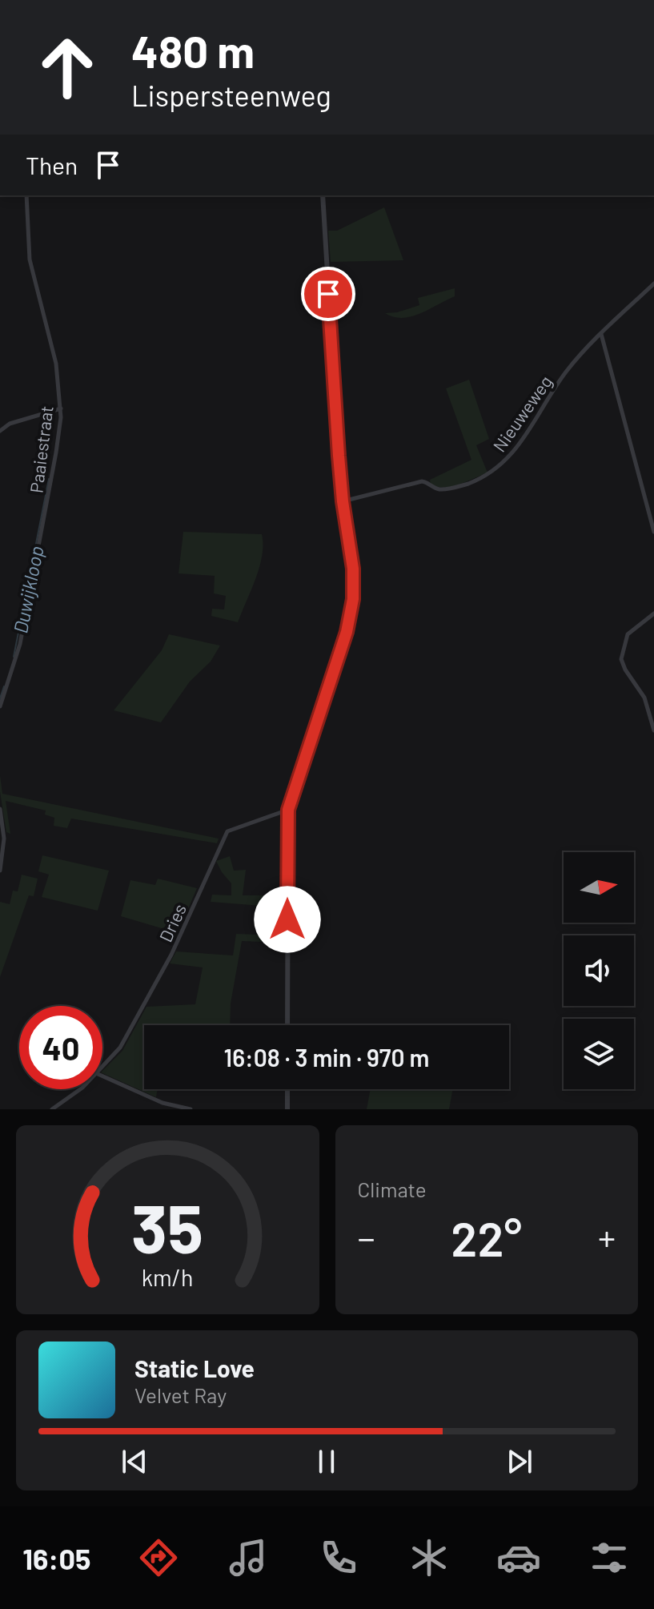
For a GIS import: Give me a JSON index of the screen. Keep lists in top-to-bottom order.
{
  "streets": {
    "street": ["Nieuweweg", "Paaiestraat", "Dries"]
  },
  "water": ["Duwijkloop"],
  "north": "right",
  "page": {
    "turn": ["480 m", "Lispersteenweg"],
    "then": "Then",
    "limit": "40",
    "trip": "16:08 · 3 min · 970 m",
    "tile": "Climate",
    "heat": ["−", "22°", "+"],
    "song": ["Static Love", "Velvet Ray"],
    "tabs": "16:05",
    "gauge": ["35", "km/h"]
  }
}
